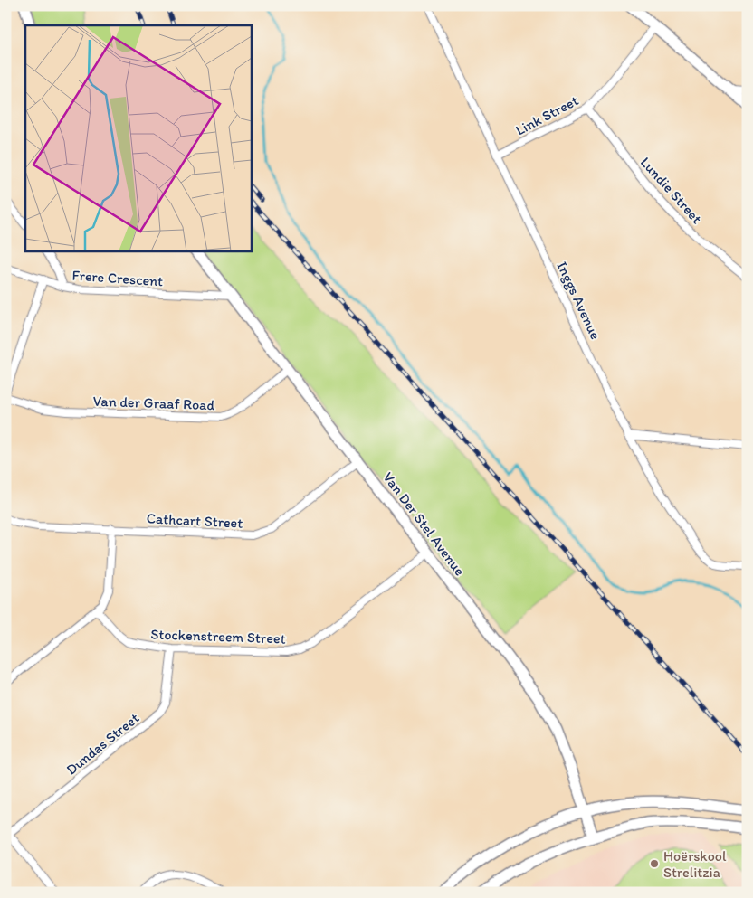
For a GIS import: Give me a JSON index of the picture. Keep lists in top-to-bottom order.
{
  "streets": {
    "street": [
      "Link Street",
      "Lundie Street",
      "Frere Crescent",
      "Inggs Avenue",
      "Van der Graaf Road",
      "Cathcart Street",
      "Van Der Stel Avenue",
      "Stockenstreem Street",
      "Dundas Street"
    ]
  },
  "crossings": [
    ["Link Street", "Lundie Street"],
    ["Link Street", "Inggs Avenue"],
    ["Frere Crescent", "Van Der Stel Avenue"],
    ["Van der Graaf Road", "Van Der Stel Avenue"],
    ["Cathcart Street", "Van Der Stel Avenue"],
    ["Van Der Stel Avenue", "Stockenstreem Street"],
    ["Stockenstreem Street", "Dundas Street"]
  ],
  "places": ["Hoërskool Strelitzia"]
}
